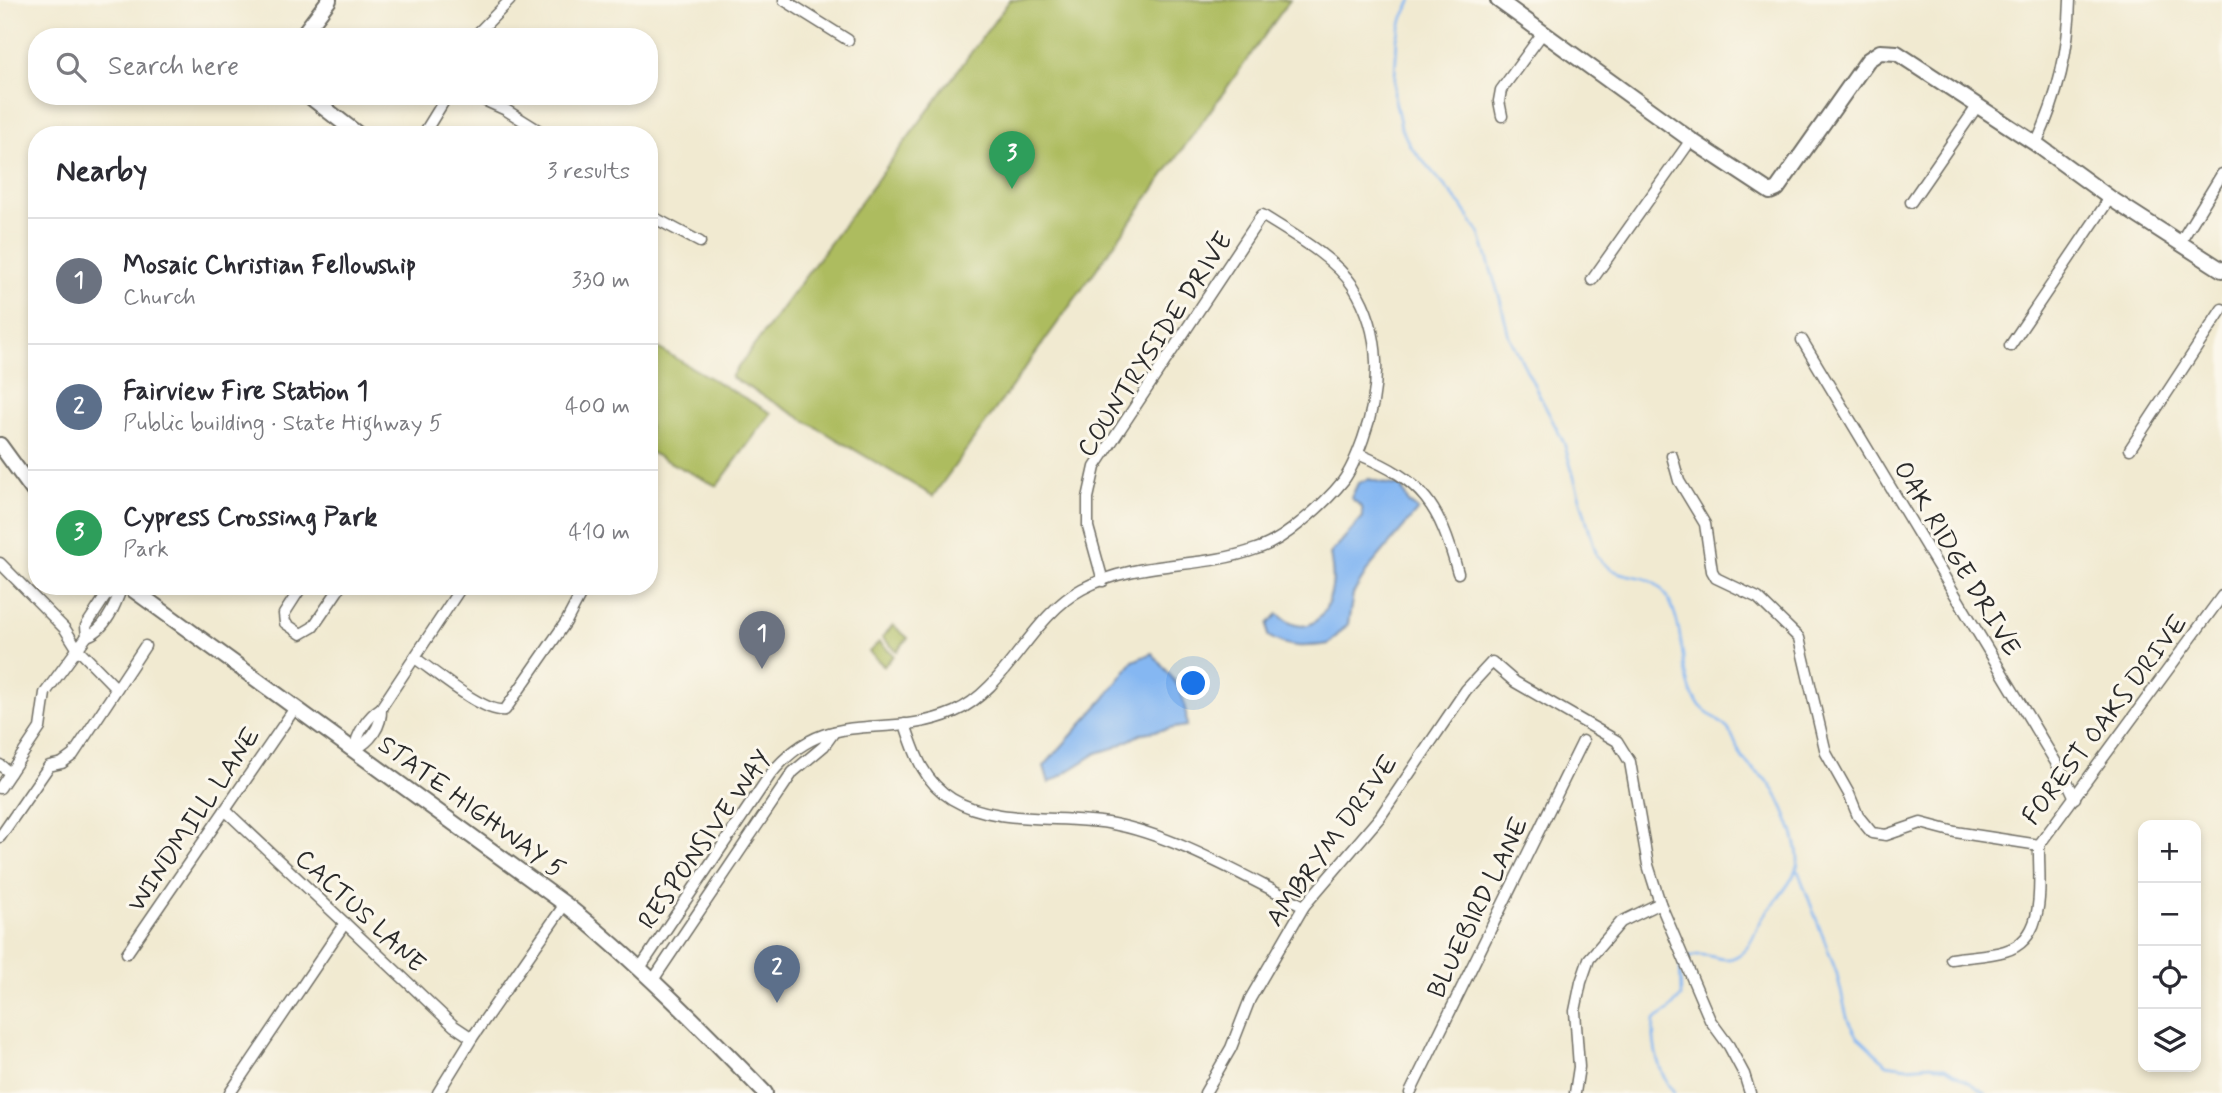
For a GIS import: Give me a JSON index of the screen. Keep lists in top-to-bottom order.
{
  "streets": {
    "street": [
      "COUNTRYSIDE DRIVE",
      "OAK RIDGE DRIVE",
      "FOREST OAKS DRIVE",
      "STATE HIGHWAY 5",
      "WINDMILL LANE",
      "RESPONSIVE WAY",
      "AMBRYM DRIVE",
      "BLUEBIRD LANE",
      "CACTUS LANE"
    ]
  },
  "crossings": [
    ["OAK RIDGE DRIVE", "FOREST OAKS DRIVE"],
    ["STATE HIGHWAY 5", "WINDMILL LANE"],
    ["STATE HIGHWAY 5", "RESPONSIVE WAY"],
    ["WINDMILL LANE", "CACTUS LANE"]
  ],
  "page": {
    "search": "Search here",
    "heading": ["Nearby", "3 results"],
    "pins": ["3", "1", "2"],
    "list": [
      {
        "mark": "1",
        "name": "Mosaic Christian Fellowship",
        "note": "Church",
        "value": "330 m"
      },
      {
        "mark": "2",
        "name": "Fairview Fire Station 1",
        "note": "Public building · State Highway 5",
        "value": "400 m"
      },
      {
        "mark": "3",
        "name": "Cypress Crossing Park",
        "note": "Park",
        "value": "410 m"
      }
    ],
    "map_buttons": ["+", "−"]
  }
}
